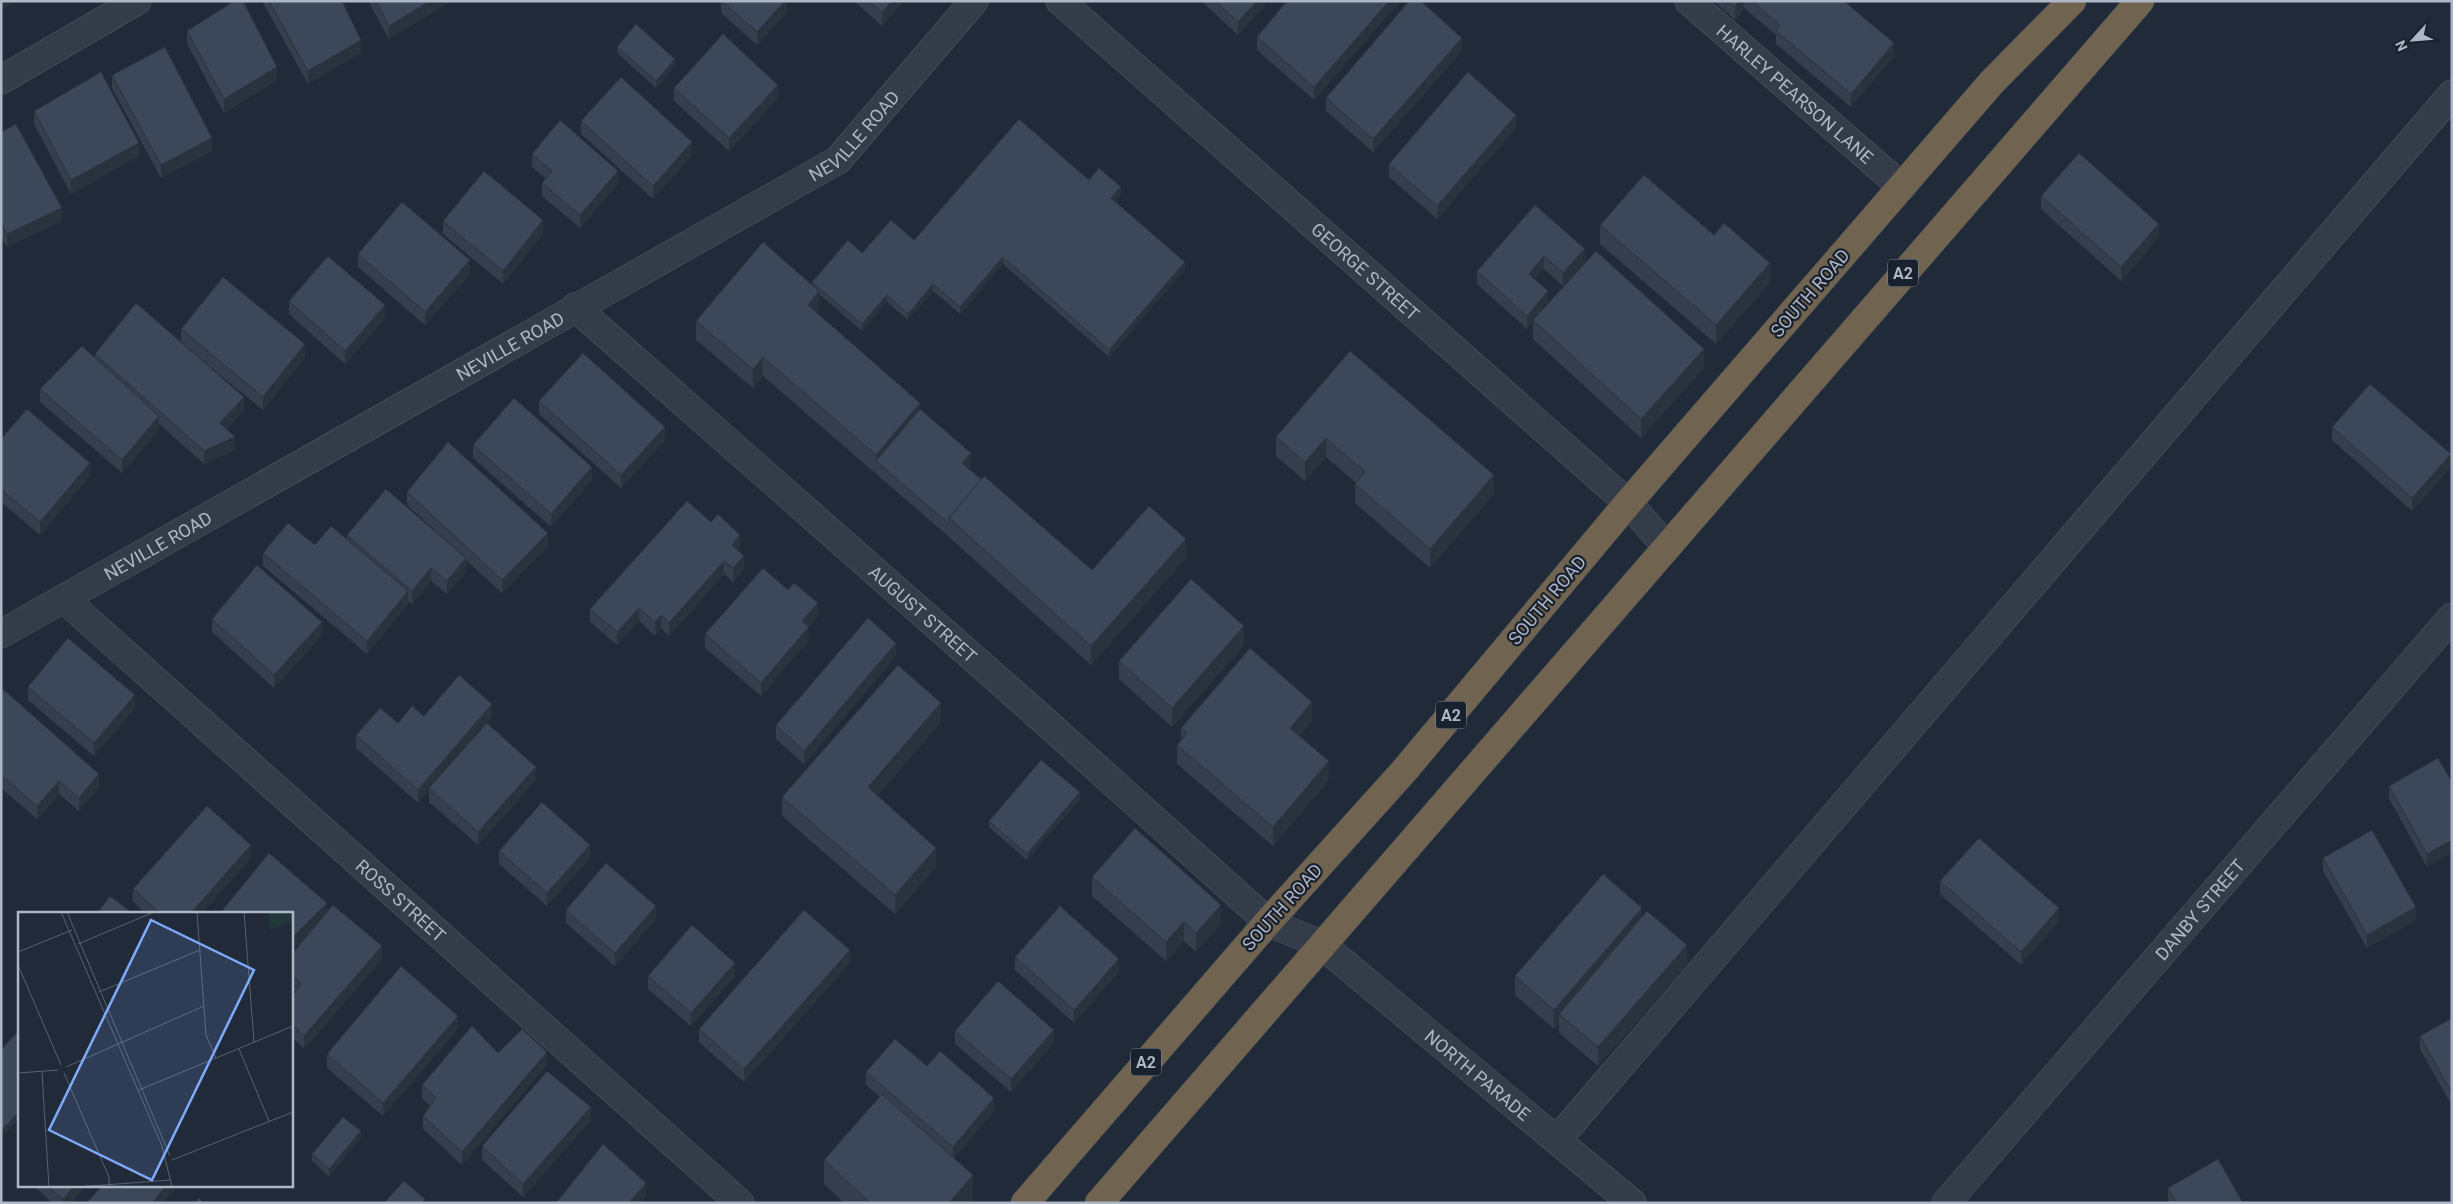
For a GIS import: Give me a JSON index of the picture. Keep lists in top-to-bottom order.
{
  "streets": {
    "highway": ["A2", "SOUTH ROAD"],
    "street": [
      "HARLEY PEARSON LANE",
      "NEVILLE ROAD",
      "GEORGE STREET",
      "AUGUST STREET",
      "ROSS STREET",
      "DANBY STREET",
      "NORTH PARADE"
    ]
  },
  "crossings": [
    ["HARLEY PEARSON LANE", "SOUTH ROAD"],
    ["NEVILLE ROAD", "AUGUST STREET"],
    ["NEVILLE ROAD", "ROSS STREET"],
    ["GEORGE STREET", "A2"],
    ["GEORGE STREET", "SOUTH ROAD"],
    ["A2", "AUGUST STREET"],
    ["A2", "NORTH PARADE"],
    ["SOUTH ROAD", "AUGUST STREET"],
    ["AUGUST STREET", "NORTH PARADE"]
  ],
  "north": "bottom left"
}
